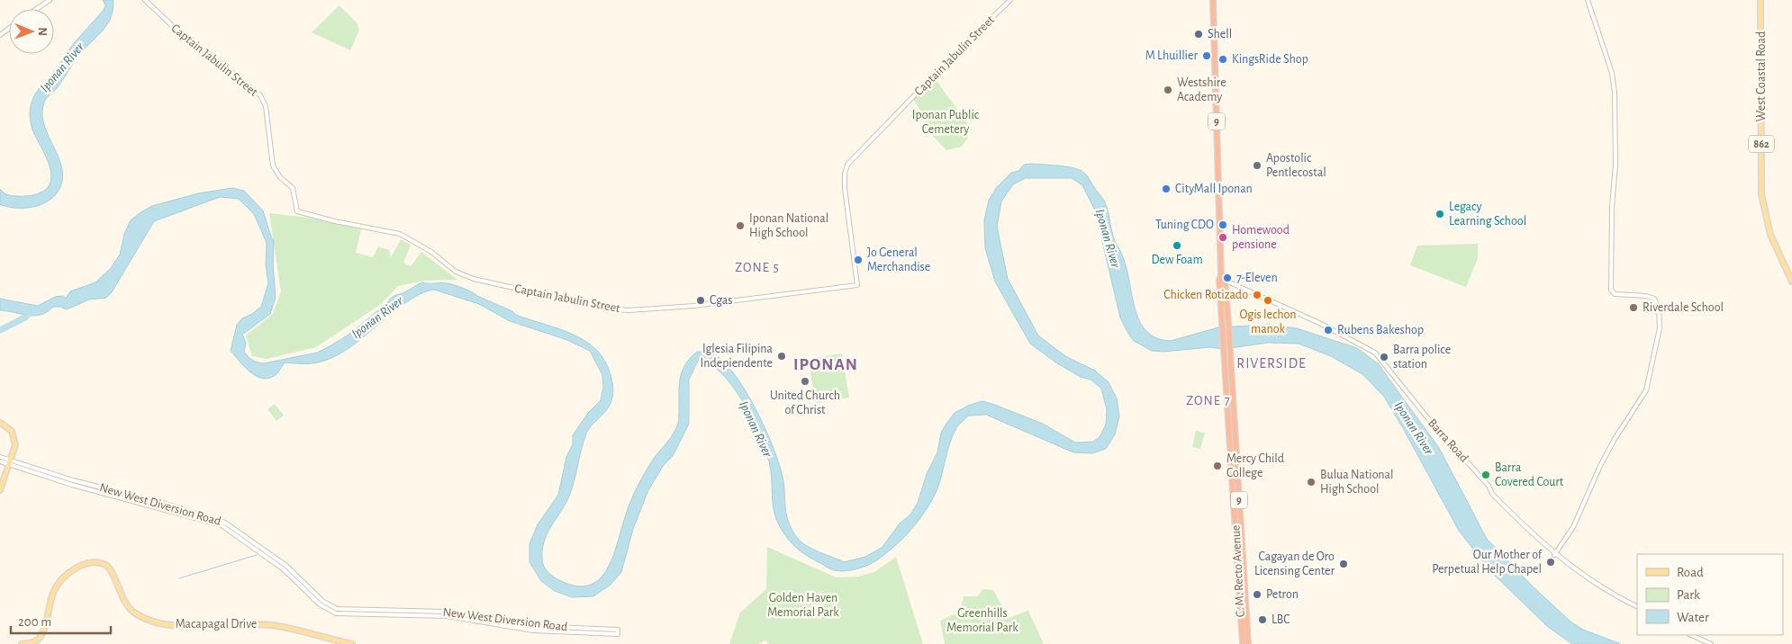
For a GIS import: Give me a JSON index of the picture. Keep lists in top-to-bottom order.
{
  "streets": {
    "highway": ["9", "C. M. Recto Avenue"],
    "main road": ["West Coastal Road", "862", "Macapagal Drive"],
    "street": ["Captain Jabulin Street", "Barra Road", "New West Diversion Road"]
  },
  "crossings": [
    ["9", "Barra Road"],
    ["9", "C. M. Recto Avenue"],
    ["Barra Road", "C. M. Recto Avenue"]
  ],
  "districts": [
    "ZONE 5",
    "RIVERSIDE",
    "IPONAN",
    "ZONE 7"
  ],
  "water": ["Iponan River"],
  "parks": ["Iponan Public Cemetery", "Golden Haven Memorial Park", "Greenhills Memorial Park"],
  "places": [
    "Shell",
    "M Lhuillier",
    "KingsRide Shop",
    "Westshire Academy",
    "Apostolic Pentlecostal",
    "CityMall Iponan",
    "Legacy Learning School",
    "Tuning CDO",
    "Iponan National High School",
    "Homewood pensione",
    "Dew Foam",
    "Jo General Merchandise",
    "7-Eleven",
    "Chicken Rotizado",
    "Cgas",
    "Ogis lechon manok",
    "Riverdale School",
    "Rubens Bakeshop",
    "Iglesia Filipina Indepiendente",
    "Barra police station",
    "United Church of Christ",
    "Mercy Child College",
    "Barra Covered Court",
    "Bulua National High School",
    "Our Mother of Perpetual Help Chapel",
    "Cagayan de Oro Licensing Center",
    "Petron",
    "LBC"
  ],
  "legend": ["Road", "Park", "Water"],
  "scale_bar": "200 m",
  "north": "right"
}
